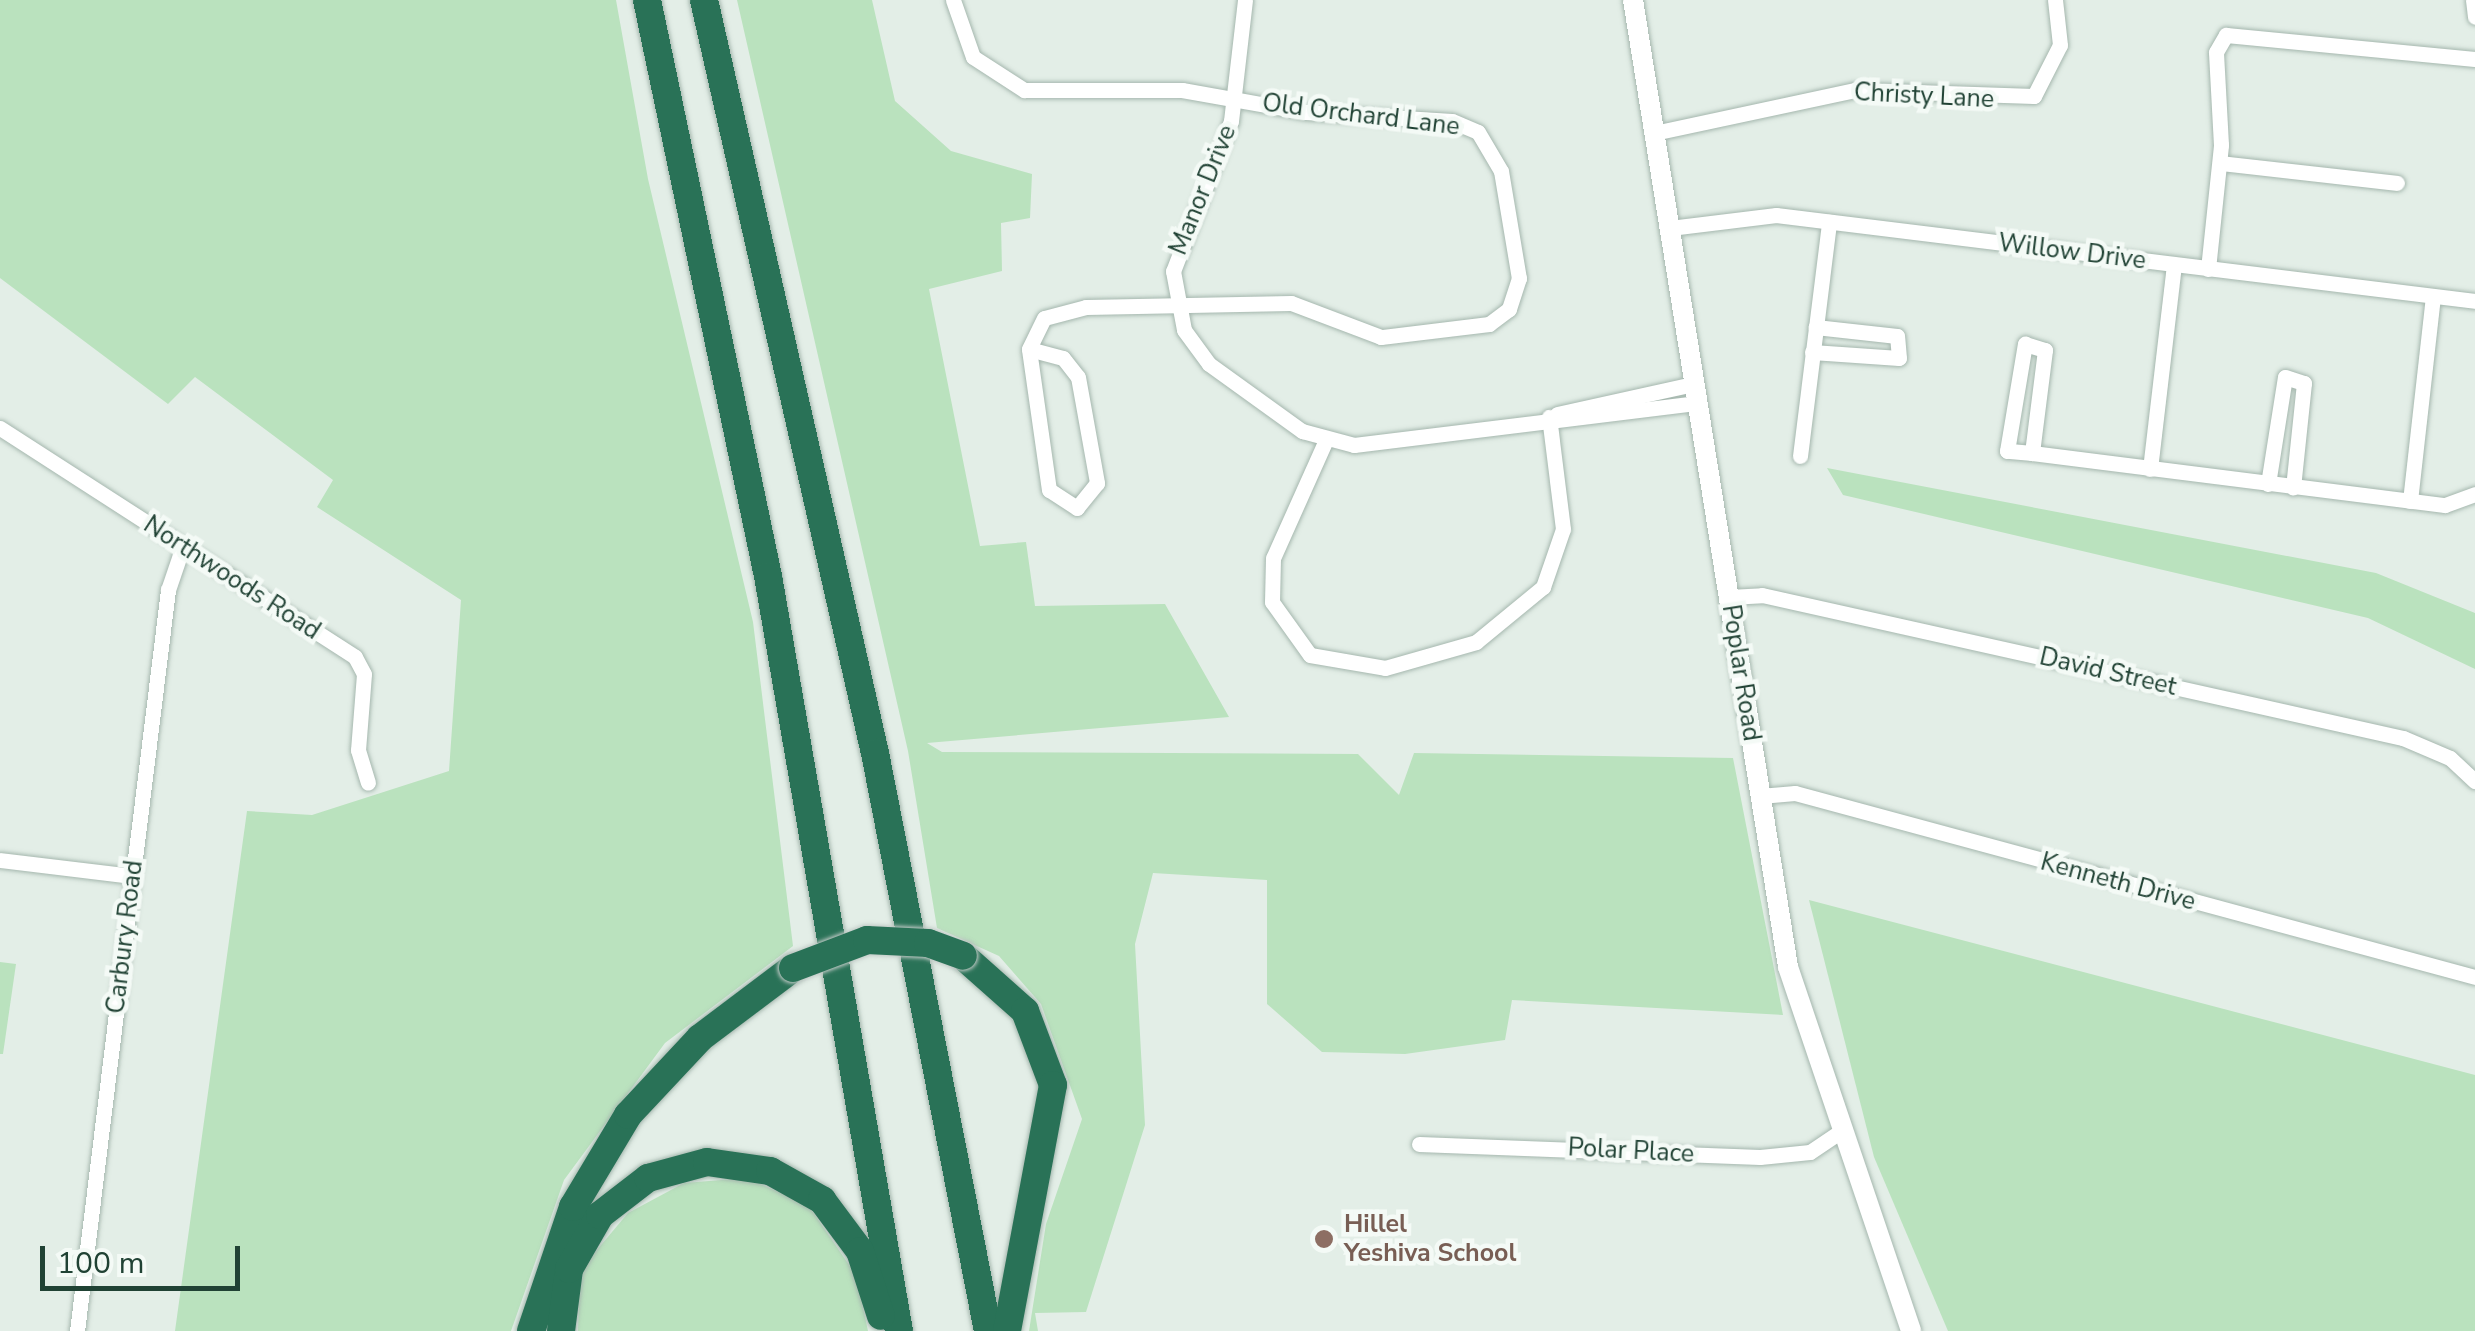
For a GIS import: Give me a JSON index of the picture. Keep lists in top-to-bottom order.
{
  "streets": {
    "street": [
      "Christy Lane",
      "Old Orchard Lane",
      "Manor Drive",
      "Willow Drive",
      "Northwoods Road",
      "David Street",
      "Poplar Road",
      "Kenneth Drive",
      "Carbury Road",
      "Polar Place"
    ]
  },
  "crossings": [
    ["Christy Lane", "Poplar Road"],
    ["Old Orchard Lane", "Manor Drive"],
    ["Willow Drive", "Poplar Road"],
    ["Northwoods Road", "Carbury Road"],
    ["David Street", "Poplar Road"],
    ["Poplar Road", "Kenneth Drive"],
    ["Poplar Road", "Polar Place"]
  ],
  "places": ["Hillel Yeshiva School"],
  "scale_bar": "100 m"
}
